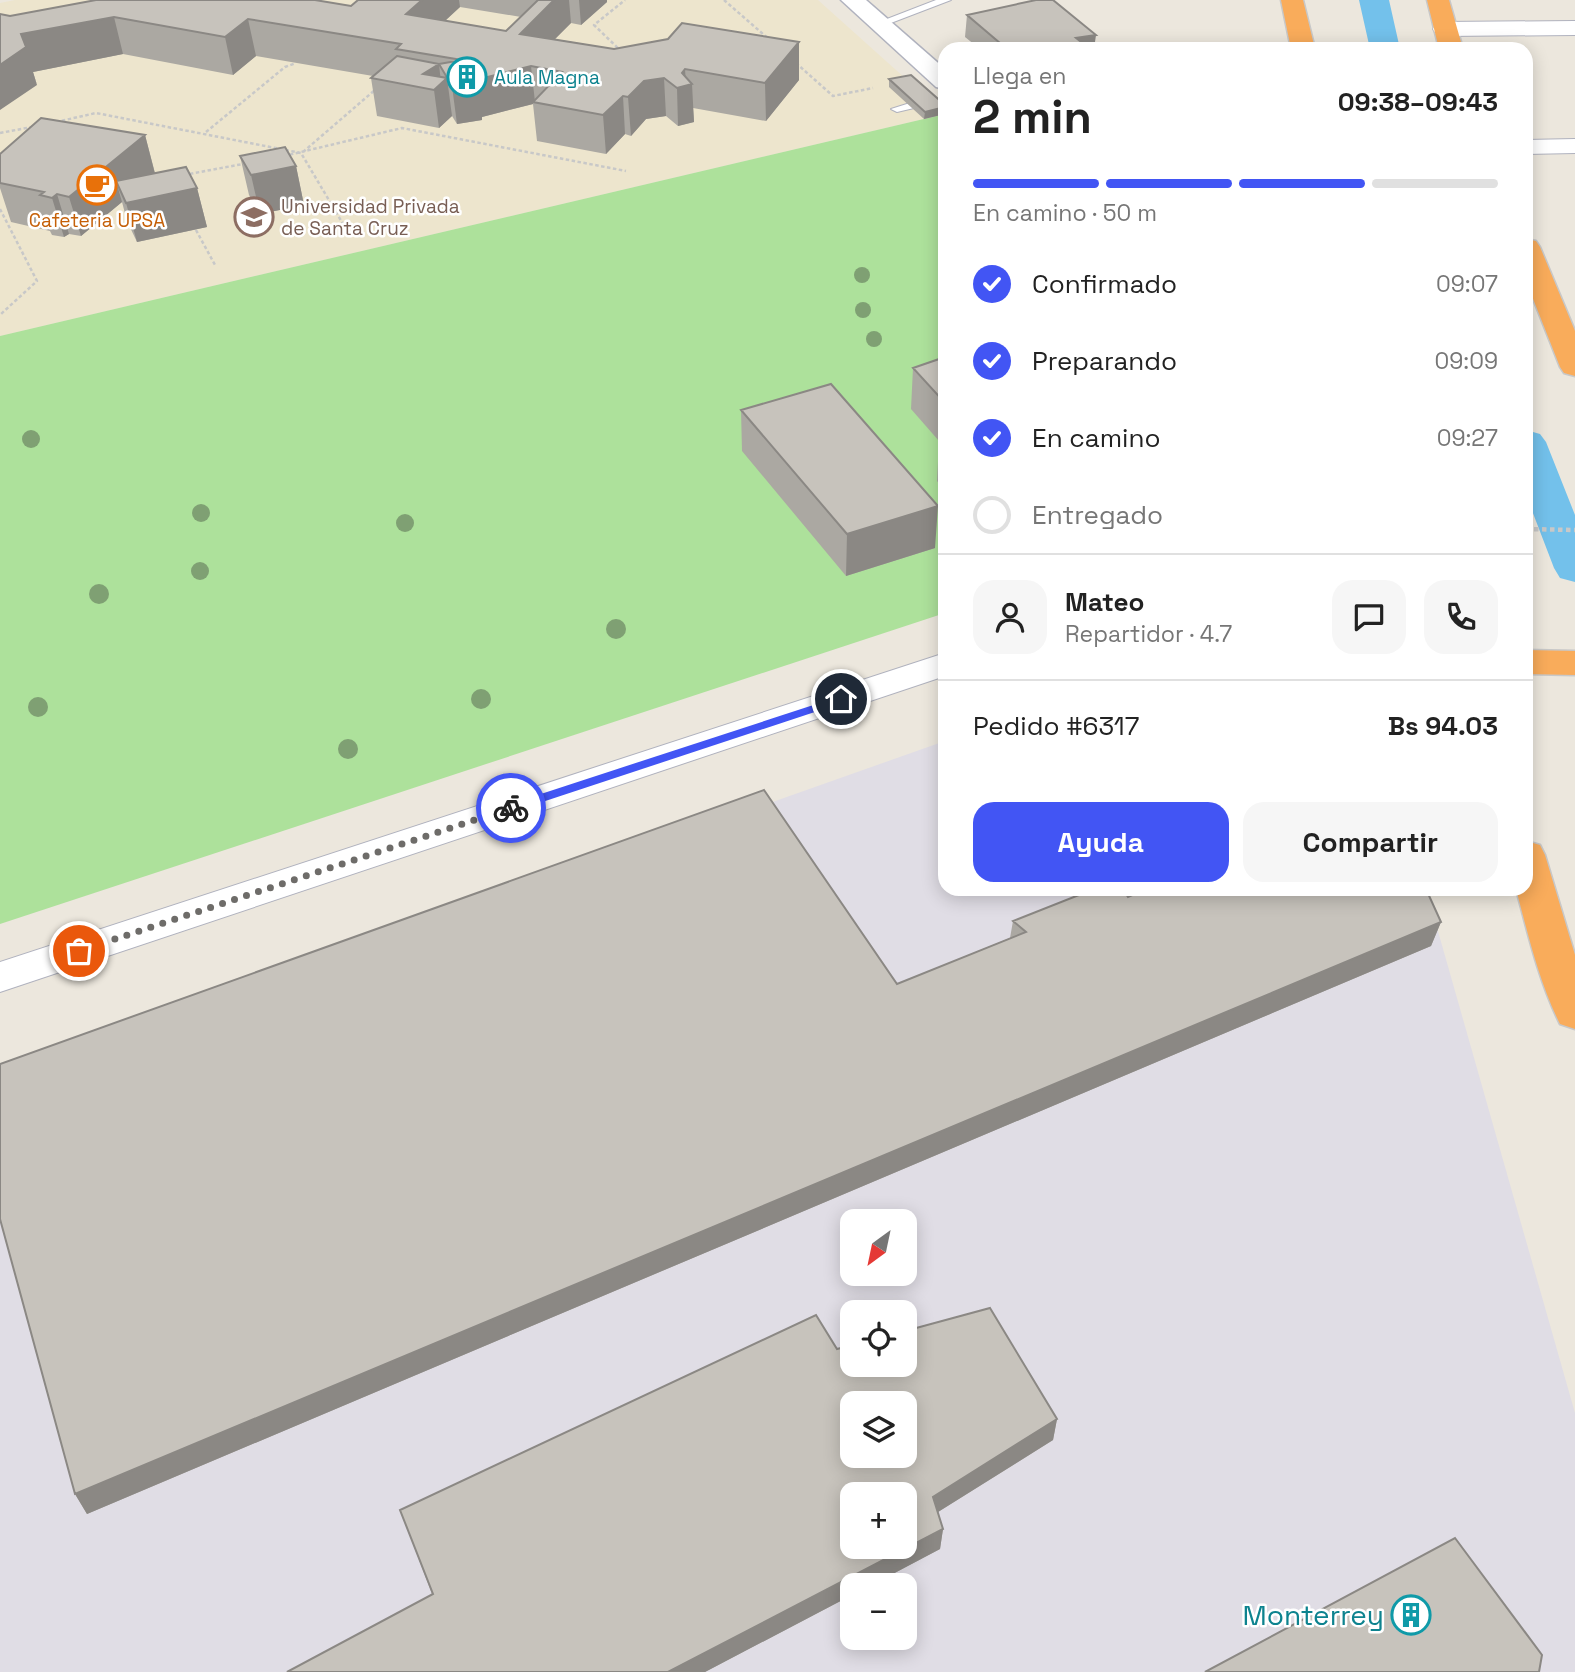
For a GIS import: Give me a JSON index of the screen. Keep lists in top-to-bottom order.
{
  "places": {
    "building": ["Aula Magna", "Monterrey"],
    "cafe": ["Cafeteria UPSA"],
    "school or university": ["Universidad Privada de Santa Cruz"]
  },
  "north": "bottom left",
  "page": {
    "heading": ["2 min", "Llega en", "09:38–09:43"],
    "panel": [
      "Mateo",
      "Repartidor · 4.7",
      "Pedido #6317",
      "Bs 94.03"
    ],
    "bar": "En camino · 50 m",
    "list": [
      ["Confirmado", "09:07"],
      ["Preparando", "09:09"],
      ["En camino", "09:27"],
      "Entregado"
    ],
    "buttons": ["Ayuda", "Compartir"],
    "map_buttons": ["+", "−"]
  }
}
